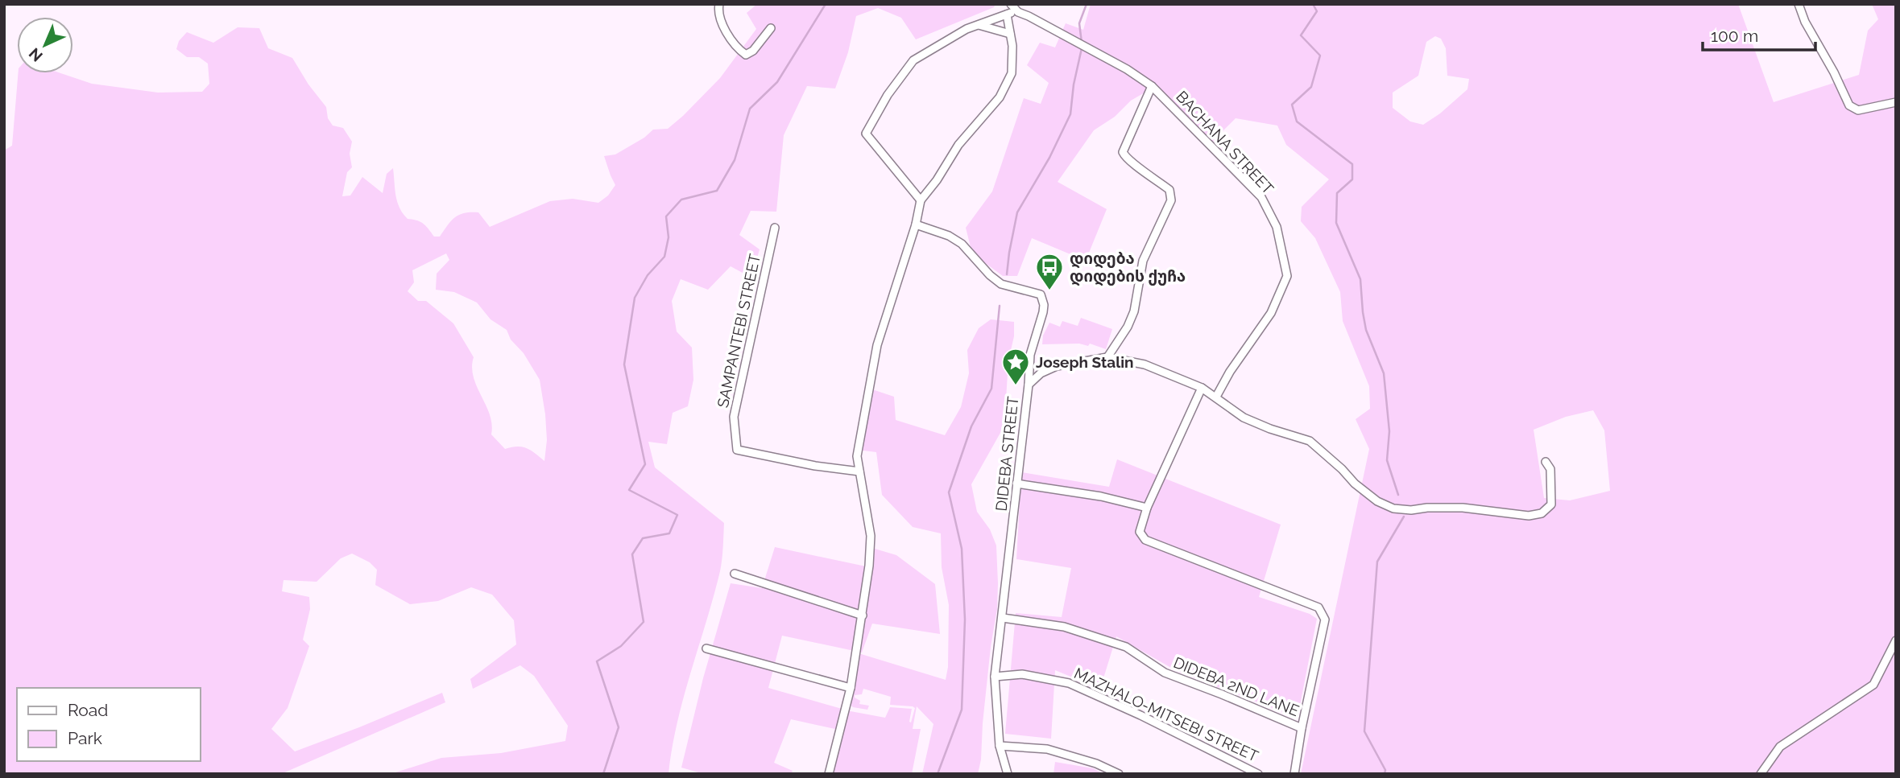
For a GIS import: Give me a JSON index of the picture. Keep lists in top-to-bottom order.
{
  "streets": {
    "street": [
      "BACHANA STREET",
      "SAMPANTEBI STREET",
      "DIDEBA STREET",
      "DIDEBA 2ND LANE",
      "MAZHALO-MITSEBI STREET"
    ]
  },
  "crossings": [
    ["DIDEBA STREET", "DIDEBA 2ND LANE"],
    ["DIDEBA STREET", "MAZHALO-MITSEBI STREET"]
  ],
  "places": {
    "bus stop": ["დიდება დიდების ქუჩა"],
    "place": ["Joseph Stalin"]
  },
  "legend": ["Road", "Park"],
  "scale_bar": "100 m",
  "north": "bottom left"
}
